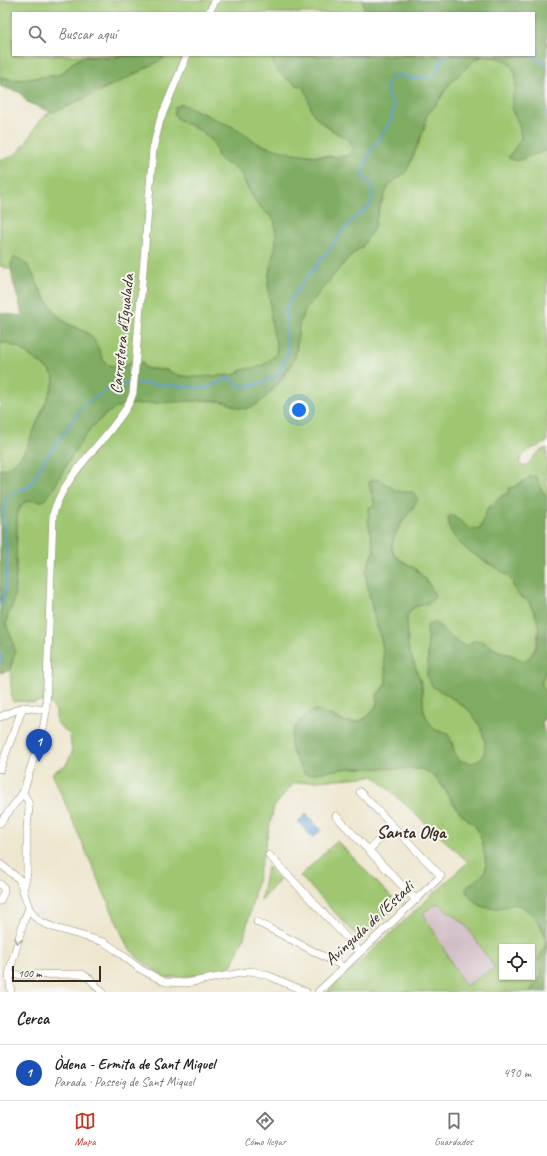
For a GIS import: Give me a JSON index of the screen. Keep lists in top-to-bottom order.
{
  "streets": {
    "street": ["Carretera d'Igualada", "Avinguda de l'Estadi"]
  },
  "districts": ["Santa Olga"],
  "scale_bar": "100 m",
  "page": {
    "search": "Buscar aquí",
    "pins": "1",
    "scale": "100 m",
    "heading": "Cerca",
    "list": [
      {
        "mark": "1",
        "name": "Òdena - Ermita de Sant Miquel",
        "note": "Parada · Passeig de Sant Miquel",
        "value": "490 m"
      }
    ],
    "nav": ["Mapa", "Cómo llegar", "Guardados"]
  }
}
